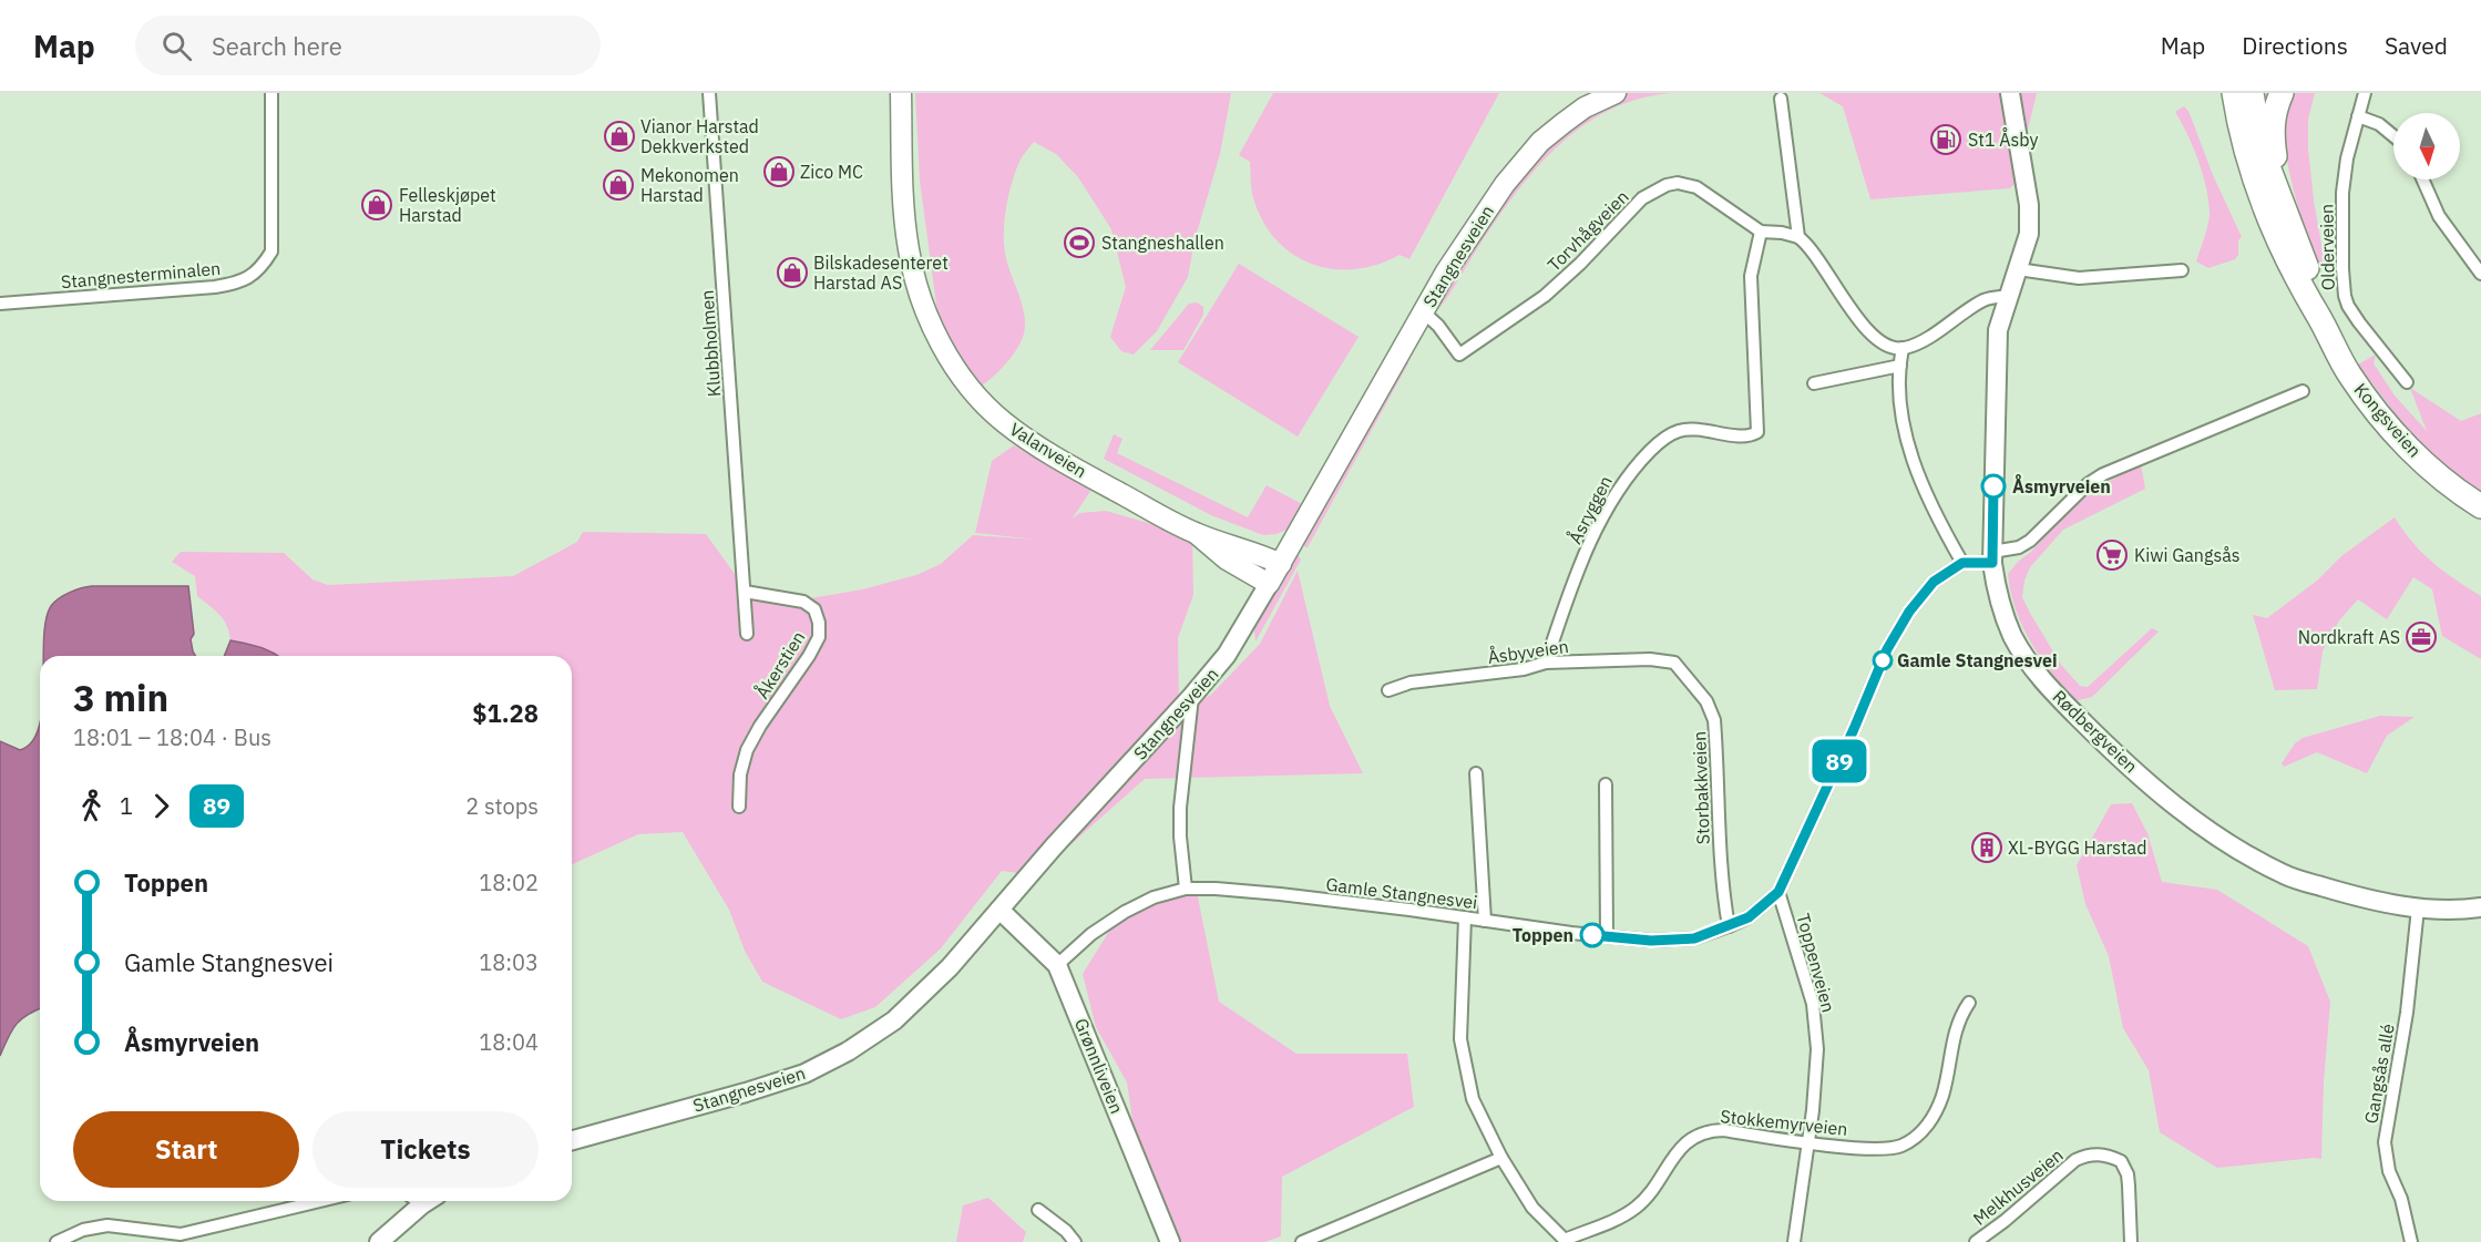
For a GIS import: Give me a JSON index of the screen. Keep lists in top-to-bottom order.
{
  "streets": {
    "highway": ["Kongsveien"],
    "main road": ["Stangnesveien", "Valanveien"],
    "street": [
      "Torvhågveien",
      "Olderveien",
      "Stangnesterminalen",
      "Klubbholmen",
      "Åsryggen",
      "Åsbyveien",
      "Åkerstien",
      "Rødbergveien",
      "Storbakkveien",
      "Gamle Stangnesvei",
      "Toppenveien",
      "Grønnliveien",
      "Gangsås allé",
      "Stokkemyrveien",
      "Melkhusveien"
    ]
  },
  "crossings": [
    ["Torvhågveien", "Stangnesveien"],
    ["Torvhågveien", "Åsryggen"],
    ["Stangnesveien", "Valanveien"],
    ["Stangnesveien", "Grønnliveien"],
    ["Klubbholmen", "Åkerstien"],
    ["Åsryggen", "Åsbyveien"],
    ["Åsbyveien", "Storbakkveien"],
    ["Rødbergveien", "Gangsås allé"],
    ["Storbakkveien", "Gamle Stangnesvei"],
    ["Gamle Stangnesvei", "Toppenveien"],
    ["Gamle Stangnesvei", "Grønnliveien"],
    ["Gamle Stangnesvei", "Stokkemyrveien"],
    ["Toppenveien", "Stokkemyrveien"]
  ],
  "places": {
    "shop": [
      "Vianor Harstad Dekkverksted",
      "Zico MC",
      "Mekonomen Harstad",
      "Felleskjøpet Harstad",
      "Bilskadesenteret Harstad AS"
    ],
    "fuel station": ["St1 Åsby"],
    "sports": ["Stangneshallen"],
    "other": ["Åsmyrveien", "Gamle Stangnesvei", "Toppen"],
    "supermarket": ["Kiwi Gangsås"],
    "office": ["Nordkraft AS"],
    "building": ["XL-BYGG Harstad"]
  },
  "lines": ["bus line 89"],
  "north": "bottom",
  "page": {
    "header": "Map",
    "search": "Search here",
    "nav": ["Map", "Directions", "Saved"],
    "on_map": "89",
    "heading": ["3 min", "18:01 – 18:04 · Bus", "$1.28"],
    "legs": ["1", "89", "2 stops"],
    "list": [
      {
        "name": "Toppen",
        "value": "18:02"
      },
      {
        "name": "Gamle Stangnesvei",
        "value": "18:03"
      },
      {
        "name": "Åsmyrveien",
        "value": "18:04"
      }
    ],
    "buttons": ["Start", "Tickets"]
  }
}
